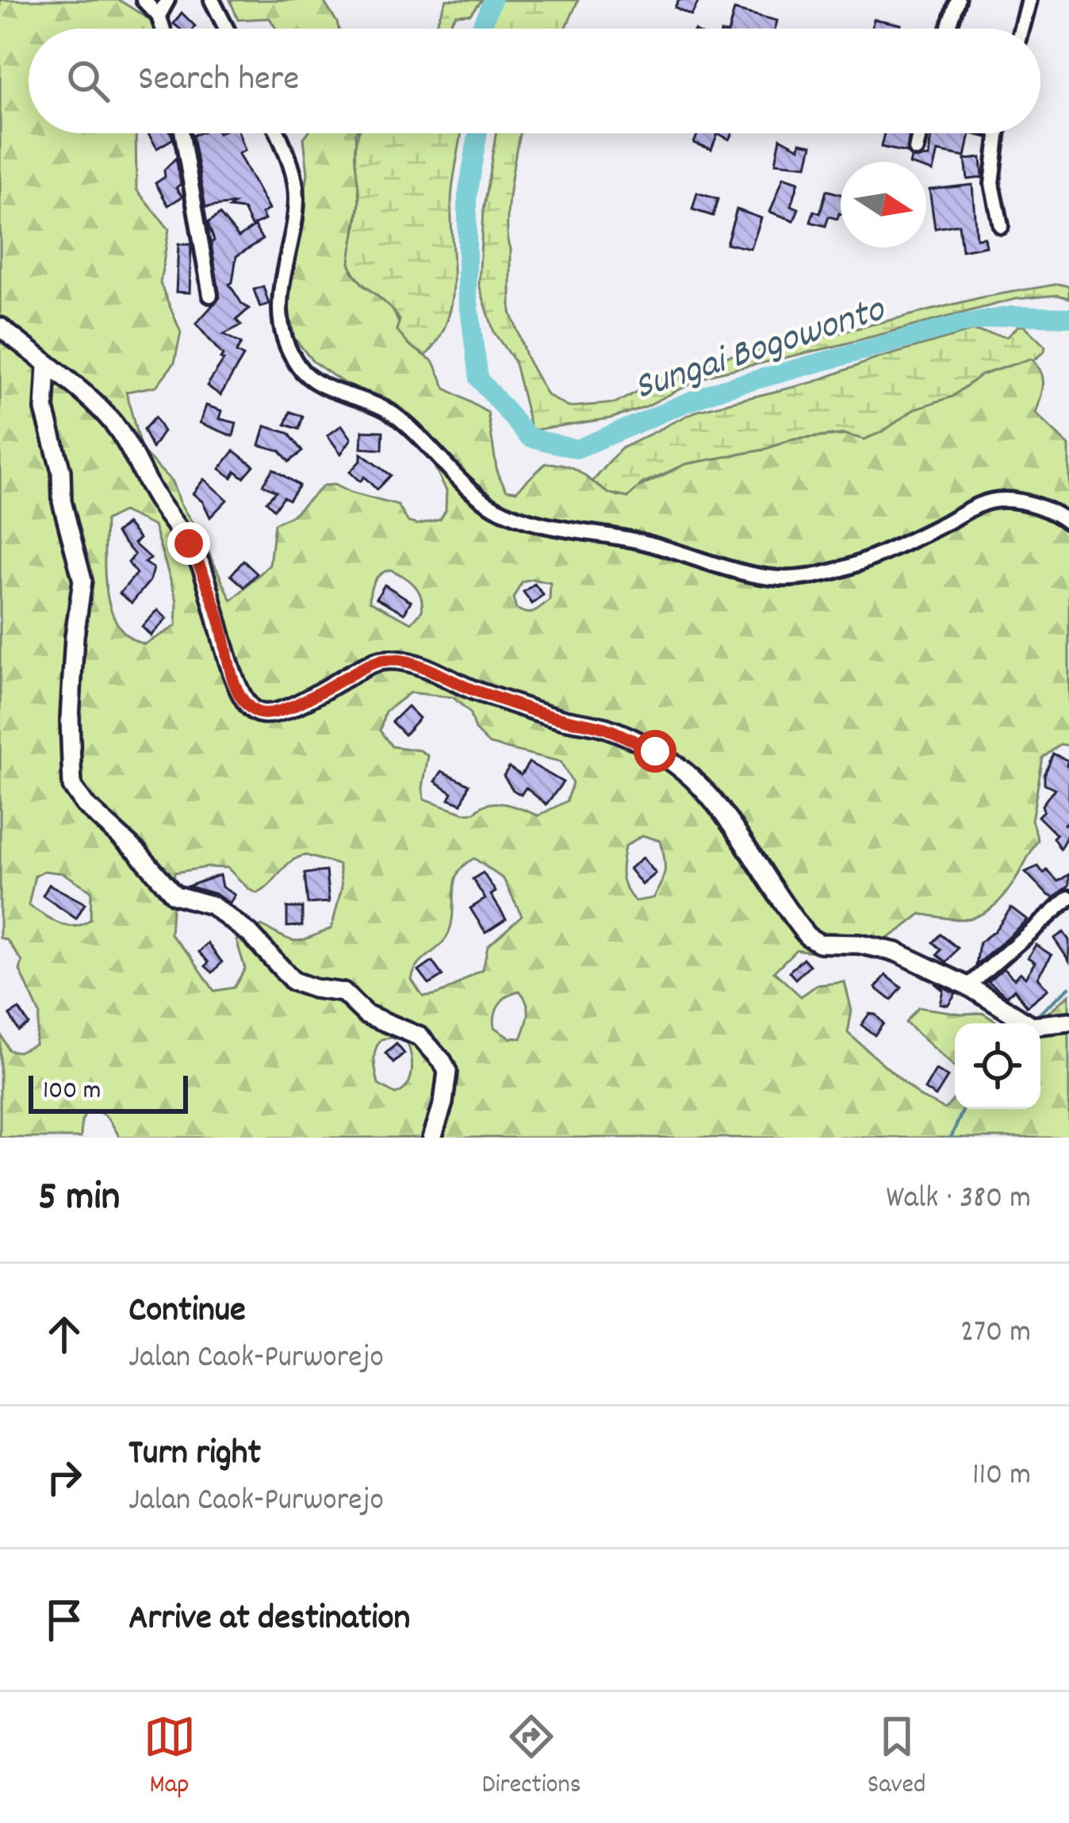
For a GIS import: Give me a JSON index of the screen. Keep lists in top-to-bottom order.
{
  "water": ["Sungai Bogowonto"],
  "scale_bar": "100 m",
  "north": "right",
  "page": {
    "search": "Search here",
    "scale": "100 m",
    "heading": ["5 min", "Walk · 380 m"],
    "list": [
      ["Continue", "Jalan Caok-Purworejo", "270 m"],
      ["Turn right", "Jalan Caok-Purworejo", "110 m"],
      "Arrive at destination"
    ],
    "nav": ["Map", "Directions", "Saved"]
  }
}
